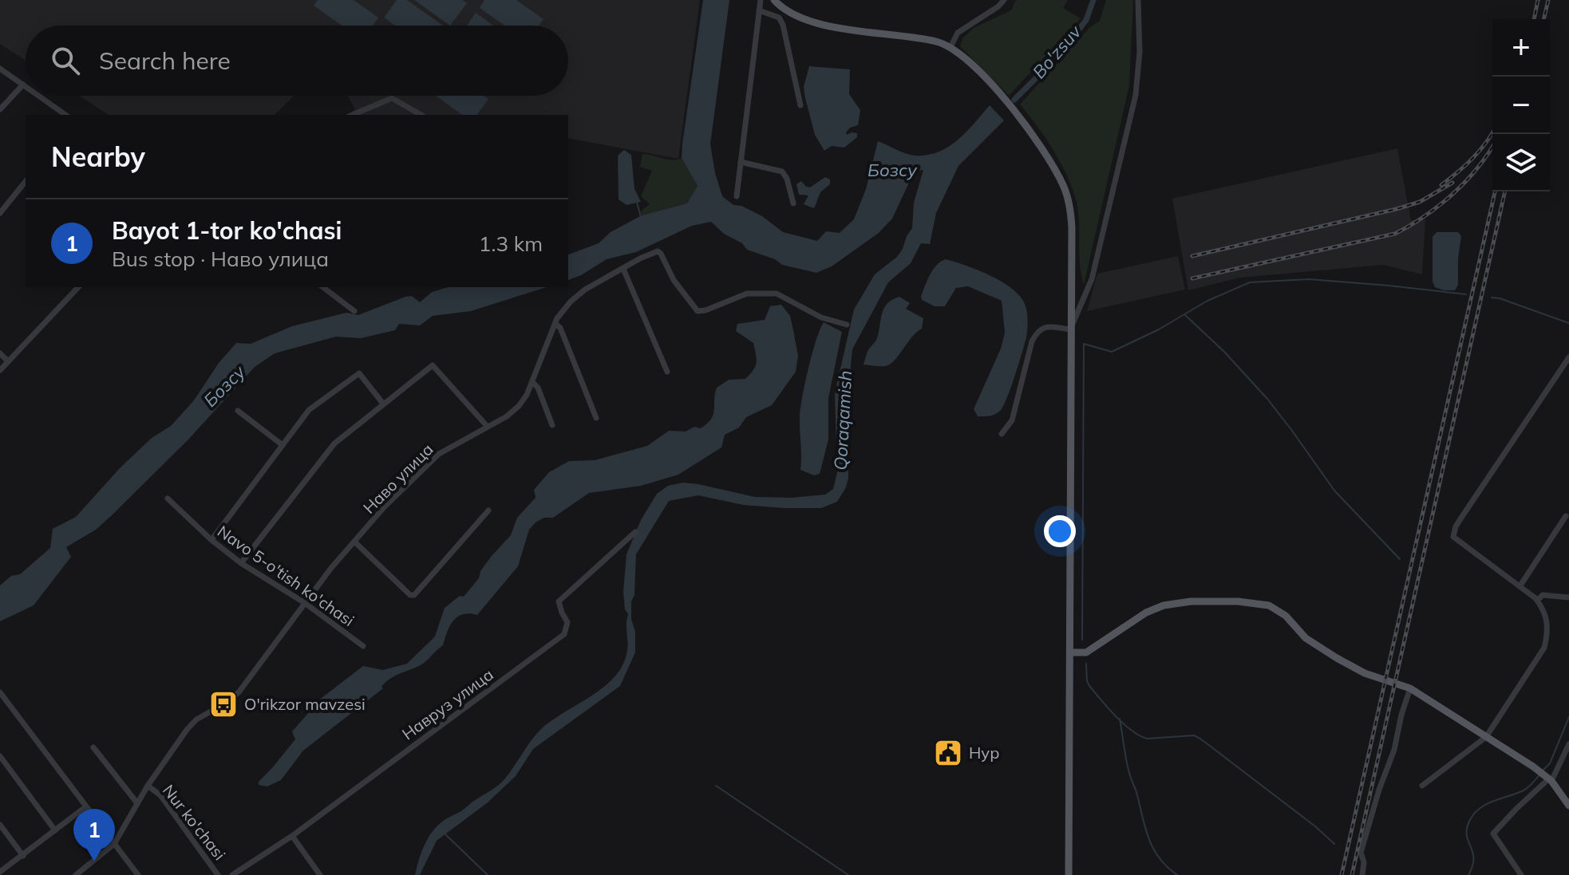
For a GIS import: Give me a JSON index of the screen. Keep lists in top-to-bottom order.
{
  "streets": {
    "street": [
      "Наво улица",
      "Navo 5-o'tish ko'chasi",
      "Навруз улица",
      "Nur ko'chasi"
    ]
  },
  "crossings": [
    ["Наво улица", "Navo 5-o'tish ko'chasi"],
    ["Наво улица", "Nur ko'chasi"]
  ],
  "water": ["Bo'zsuv", "Бозсу", "Qoraqamish"],
  "places": {
    "bus stop": ["O'rikzor mavzesi"],
    "public building": ["Нур"]
  },
  "page": {
    "map_buttons": ["+", "−"],
    "search": "Search here",
    "heading": "Nearby",
    "list": [
      {
        "mark": "1",
        "name": "Bayot 1-tor ko'chasi",
        "note": "Bus stop · Наво улица",
        "value": "1.3 km"
      }
    ],
    "pins": "1"
  }
}
